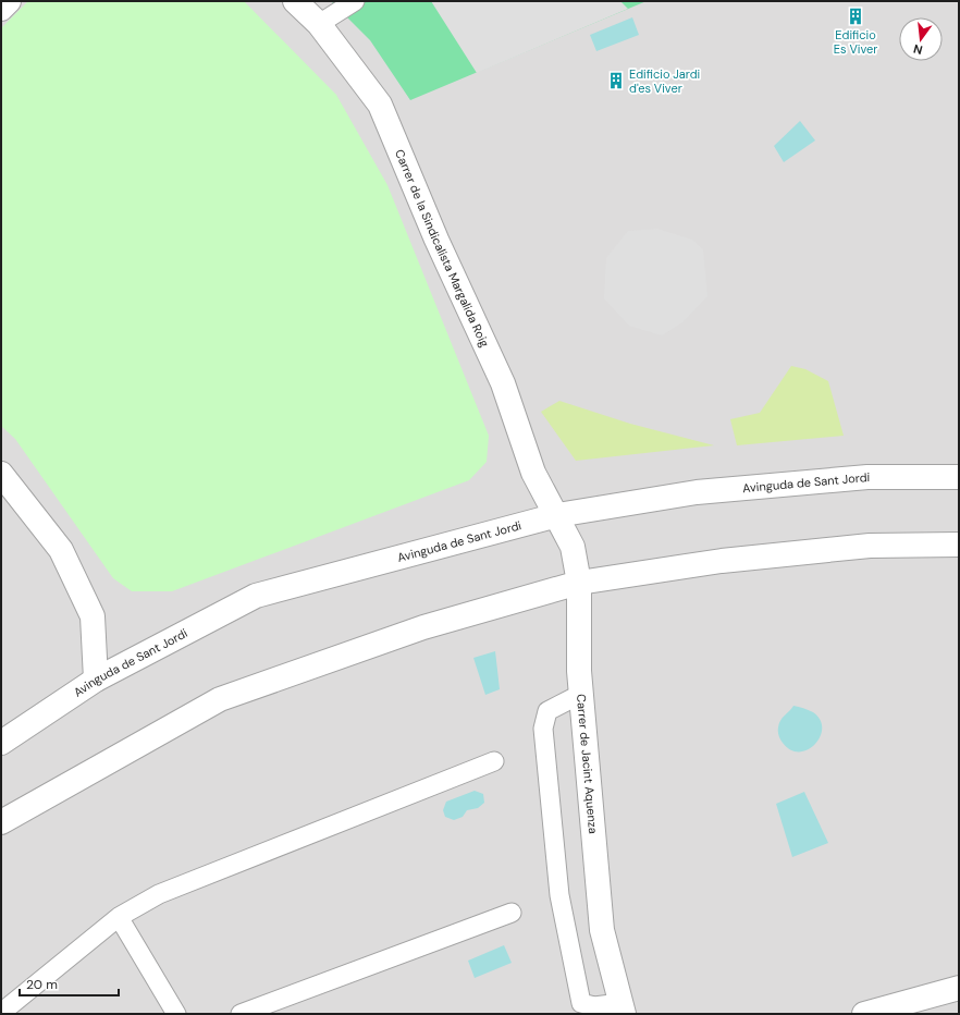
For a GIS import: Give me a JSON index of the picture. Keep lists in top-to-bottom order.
{
  "streets": {
    "street": ["Carrer de la Sindicalista Margalida Roig", "Avinguda de Sant Jordi", "Carrer de Jacint Aquenza"]
  },
  "crossings": [
    ["Carrer de la Sindicalista Margalida Roig", "Avinguda de Sant Jordi"],
    ["Carrer de la Sindicalista Margalida Roig", "Carrer de Jacint Aquenza"],
    ["Avinguda de Sant Jordi", "Carrer de Jacint Aquenza"]
  ],
  "places": {
    "building": ["Edificio Es Viver", "Edificio Jardi d'es Viver"]
  },
  "scale_bar": "20 m",
  "north": "bottom"
}
